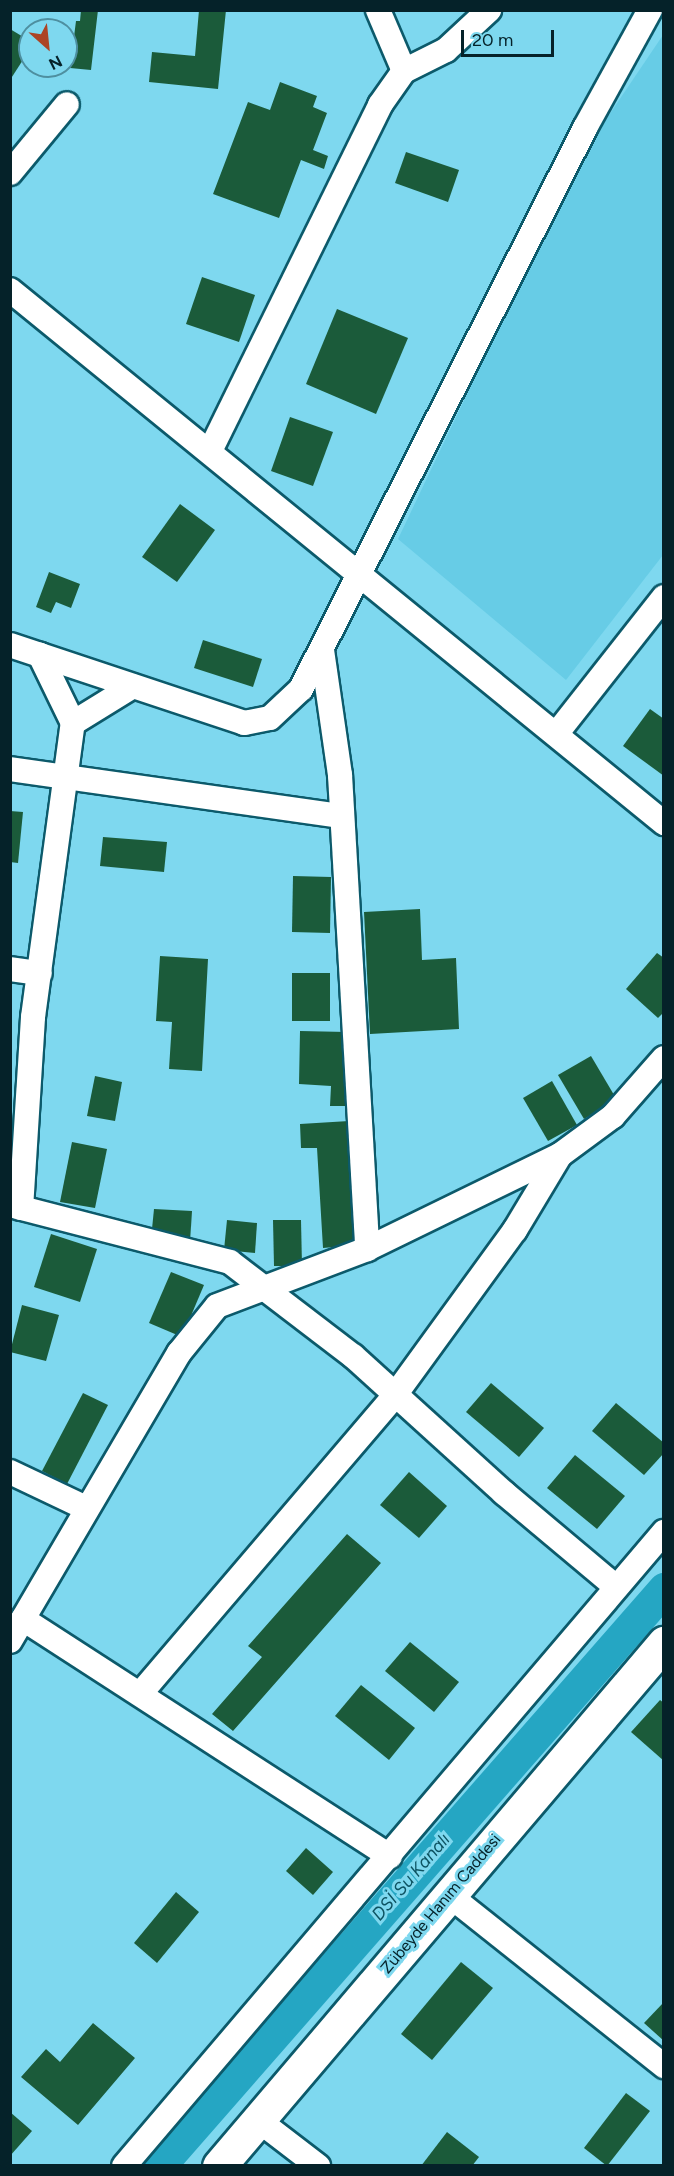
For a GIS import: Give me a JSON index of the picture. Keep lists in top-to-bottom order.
{
  "streets": {
    "street": ["Zübeyde Hanım Caddesi"]
  },
  "water": ["DSİ Su Kanalı"],
  "scale_bar": "20 m",
  "north": "bottom right"
}
